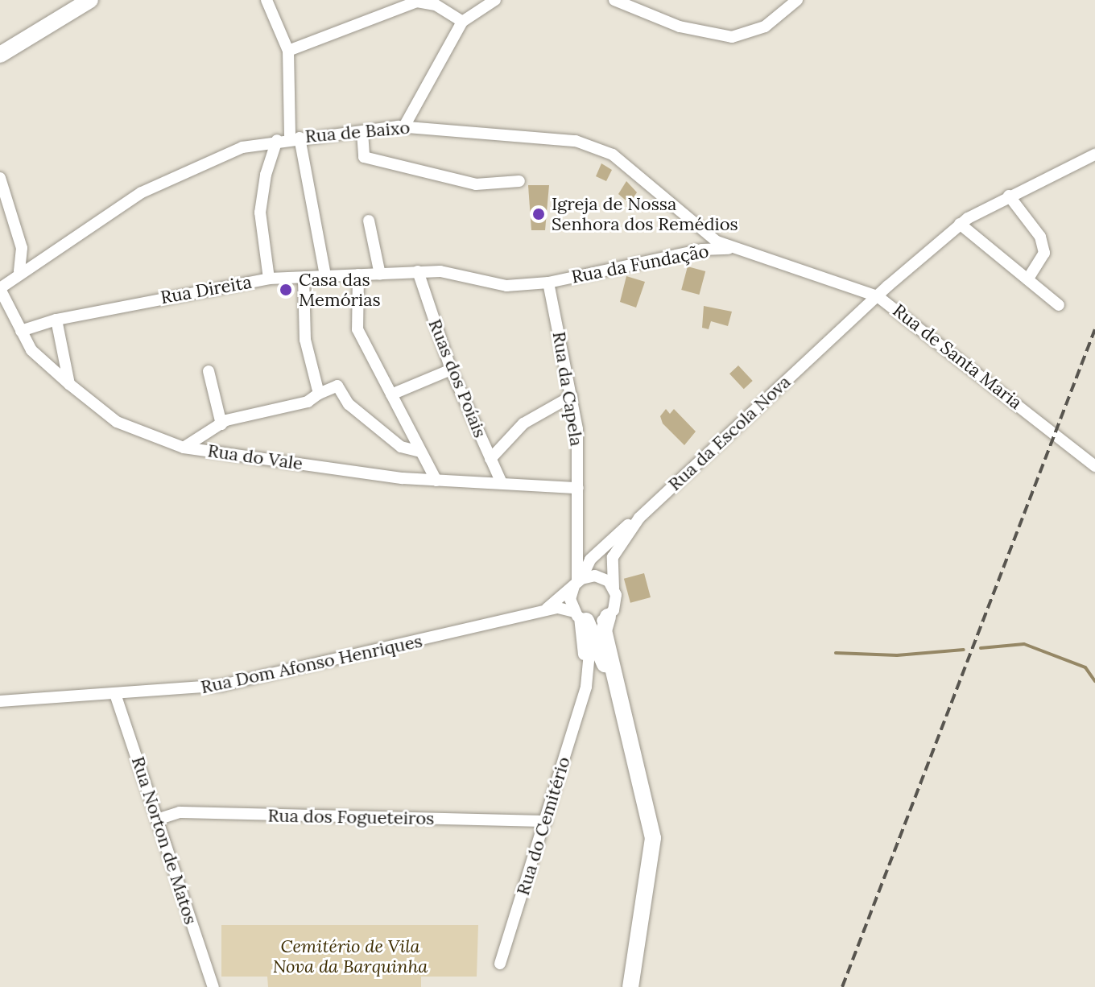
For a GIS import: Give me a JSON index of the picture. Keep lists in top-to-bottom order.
{
  "streets": {
    "street": [
      "Rua de Baixo",
      "Rua da Fundação",
      "Rua Direita",
      "Rua de Santa Maria",
      "Ruas dos Poíais",
      "Rua da Capela",
      "Rua da Escola Nova",
      "Rua do Vale",
      "Rua Dom Afonso Henriques",
      "Rua dos Fogueteiros",
      "Rua do Cemitério",
      "Rua Norton de Matos"
    ]
  },
  "crossings": [
    ["Rua de Baixo", "Rua da Fundação"],
    ["Rua de Baixo", "Rua de Santa Maria"],
    ["Rua de Baixo", "Rua do Vale"],
    ["Rua da Fundação", "Rua Direita"],
    ["Rua da Fundação", "Rua de Santa Maria"],
    ["Rua da Fundação", "Rua da Capela"],
    ["Rua Direita", "Ruas dos Poíais"],
    ["Rua Direita", "Rua da Capela"],
    ["Rua Direita", "Rua do Vale"],
    ["Rua de Santa Maria", "Rua da Escola Nova"],
    ["Ruas dos Poíais", "Rua do Vale"],
    ["Rua da Capela", "Rua da Escola Nova"],
    ["Rua da Capela", "Rua do Vale"],
    ["Rua da Capela", "Rua Dom Afonso Henriques"],
    ["Rua da Capela", "Rua do Cemitério"],
    ["Rua da Escola Nova", "Rua Dom Afonso Henriques"],
    ["Rua da Escola Nova", "Rua do Cemitério"],
    ["Rua Dom Afonso Henriques", "Rua do Cemitério"],
    ["Rua Dom Afonso Henriques", "Rua Norton de Matos"],
    ["Rua dos Fogueteiros", "Rua do Cemitério"],
    ["Rua dos Fogueteiros", "Rua Norton de Matos"]
  ],
  "parks": ["Cemitério de Vila Nova da Barquinha"],
  "places": ["Igreja de Nossa Senhora dos Remédios", "Casa das Memórias"]
}
